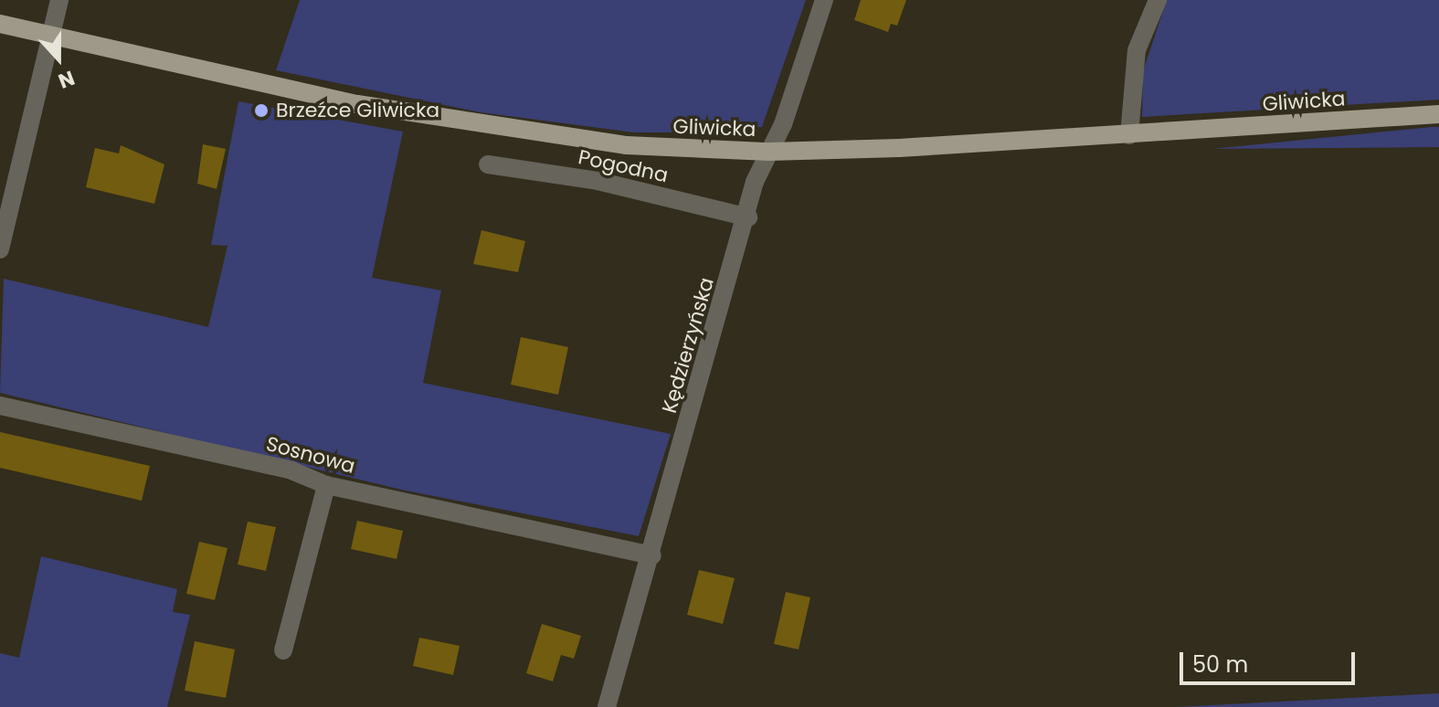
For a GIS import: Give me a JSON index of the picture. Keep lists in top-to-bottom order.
{
  "streets": {
    "main road": ["Gliwicka"],
    "street": ["Pogodna", "Kędzierzyńska", "Sosnowa"]
  },
  "crossings": [
    ["Gliwicka", "Kędzierzyńska"],
    ["Pogodna", "Kędzierzyńska"],
    ["Kędzierzyńska", "Sosnowa"]
  ],
  "places": ["Brzeźce Gliwicka"],
  "scale_bar": "50 m",
  "north": "bottom"
}
